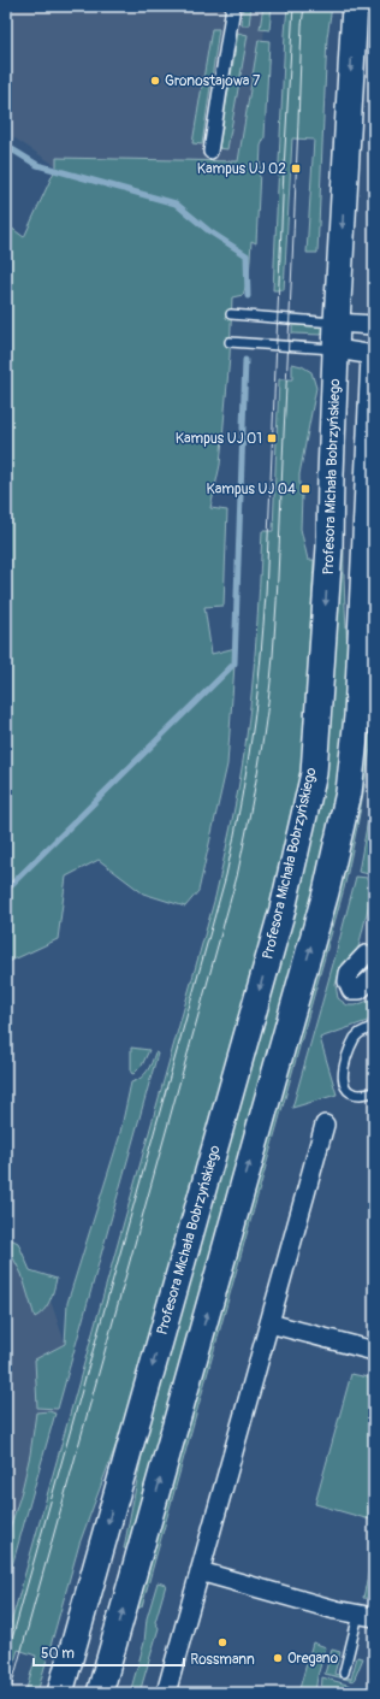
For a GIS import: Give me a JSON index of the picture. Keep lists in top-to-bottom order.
{
  "streets": {
    "main road": ["Profesora Michała Bobrzyńskiego"]
  },
  "places": {
    "other": ["Gronostajowa 7", "Rossmann", "Oregano"],
    "transit": ["Kampus UJ 02", "Kampus UJ 01", "Kampus UJ 04"]
  },
  "scale_bar": "50 m"
}
